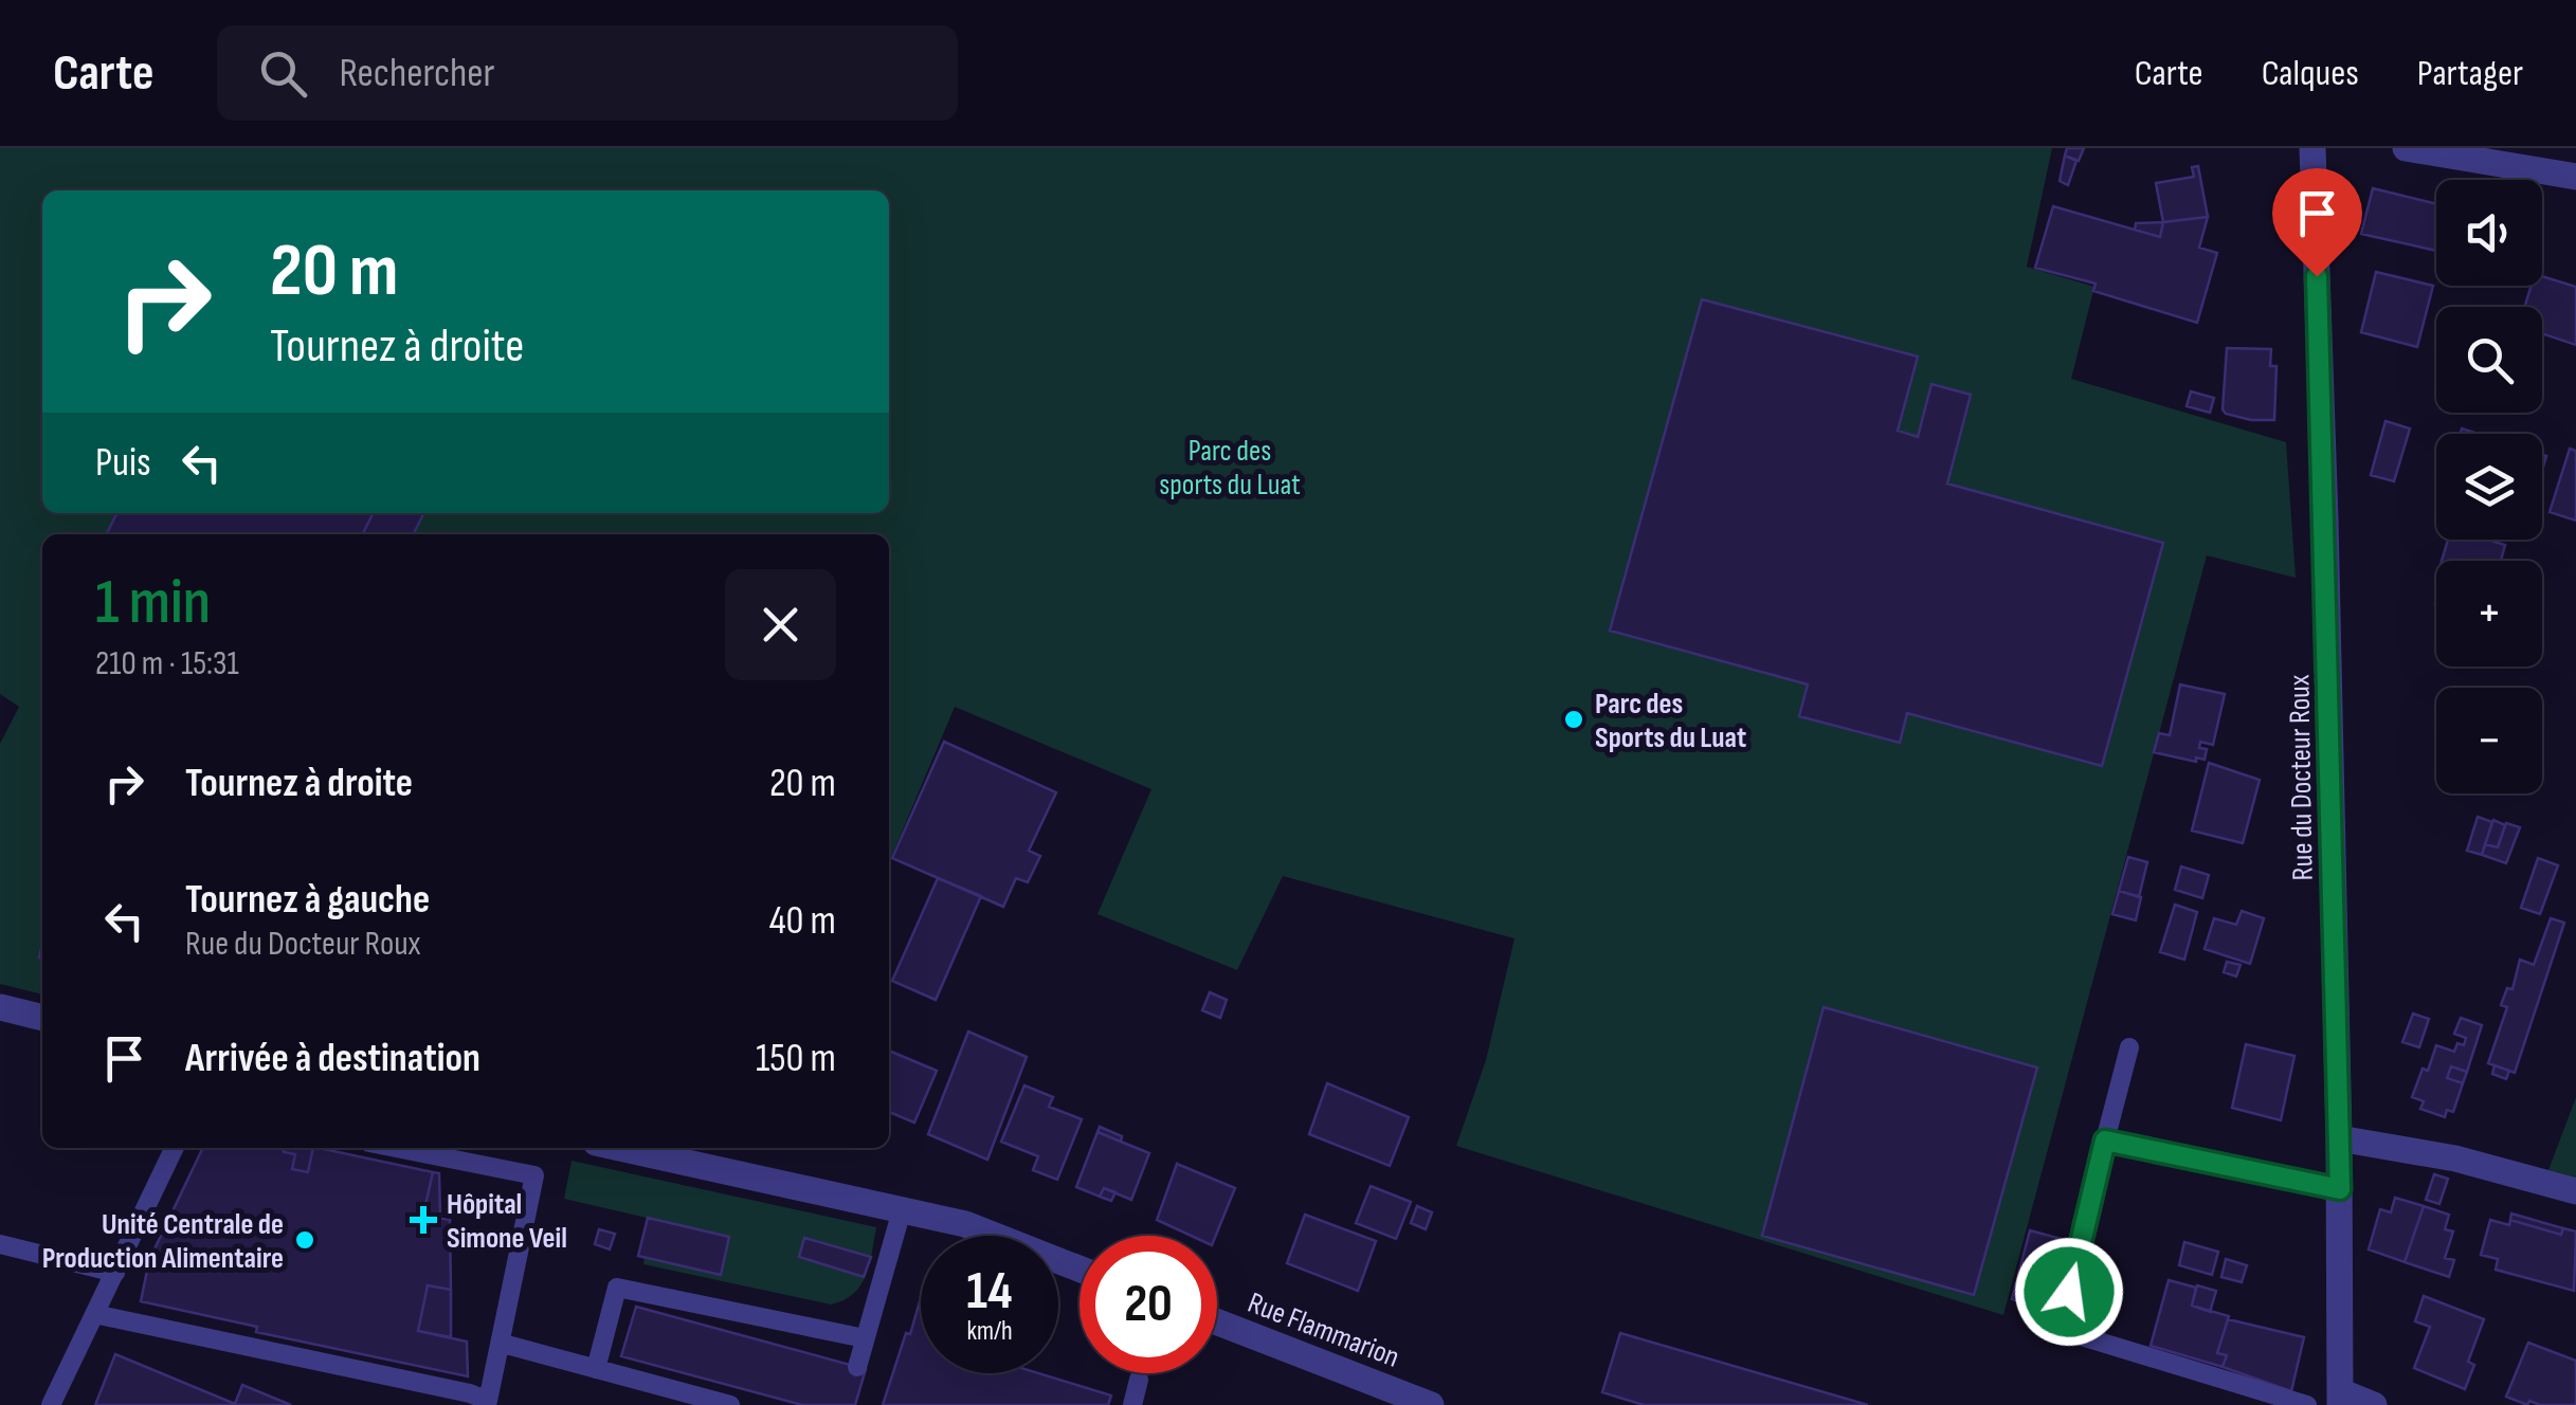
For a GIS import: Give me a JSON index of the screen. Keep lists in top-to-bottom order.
{
  "streets": {
    "street": ["Rue du Docteur Roux", "Rue Flammarion"]
  },
  "parks": ["Parc des sports du Luat"],
  "places": {
    "other": ["Parc des Sports du Luat", "Unité Centrale de Production Alimentaire"],
    "health": ["Hôpital Simone Veil"]
  },
  "page": {
    "header": "Carte",
    "search": "Rechercher",
    "nav": ["Carte", "Calques", "Partager"],
    "map_buttons": ["+", "−"],
    "turn": ["20 m", "Tournez à droite"],
    "then": "Puis",
    "heading": ["1 min", "210 m · 15:31"],
    "list": [
      {
        "name": "Tournez à droite",
        "value": "20 m"
      },
      {
        "name": "Tournez à gauche",
        "note": "Rue du Docteur Roux",
        "value": "40 m"
      },
      {
        "name": "Arrivée à destination",
        "value": "150 m"
      }
    ],
    "speed": "14 km/h",
    "limit": "20"
  }
}
